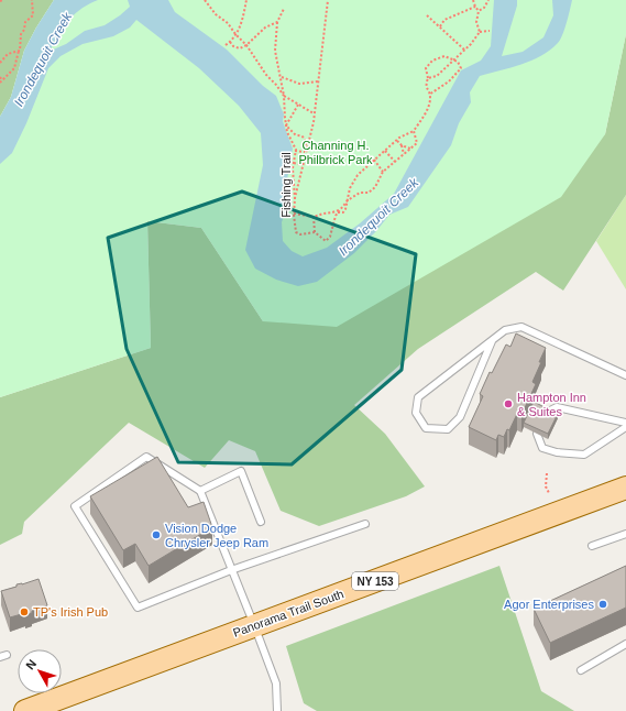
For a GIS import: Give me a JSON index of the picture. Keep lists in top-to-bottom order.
{
  "streets": {
    "main road": ["NY 153", "Panorama Trail South"],
    "path": ["Fishing Trail"]
  },
  "water": ["Irondequoit Creek"],
  "parks": ["Channing H. Philbrick Park"],
  "places": [
    "Hampton Inn & Suites",
    "Vision Dodge Chrysler Jeep Ram",
    "Agor Enterprises",
    "TP's Irish Pub"
  ],
  "north": "top left"
}
